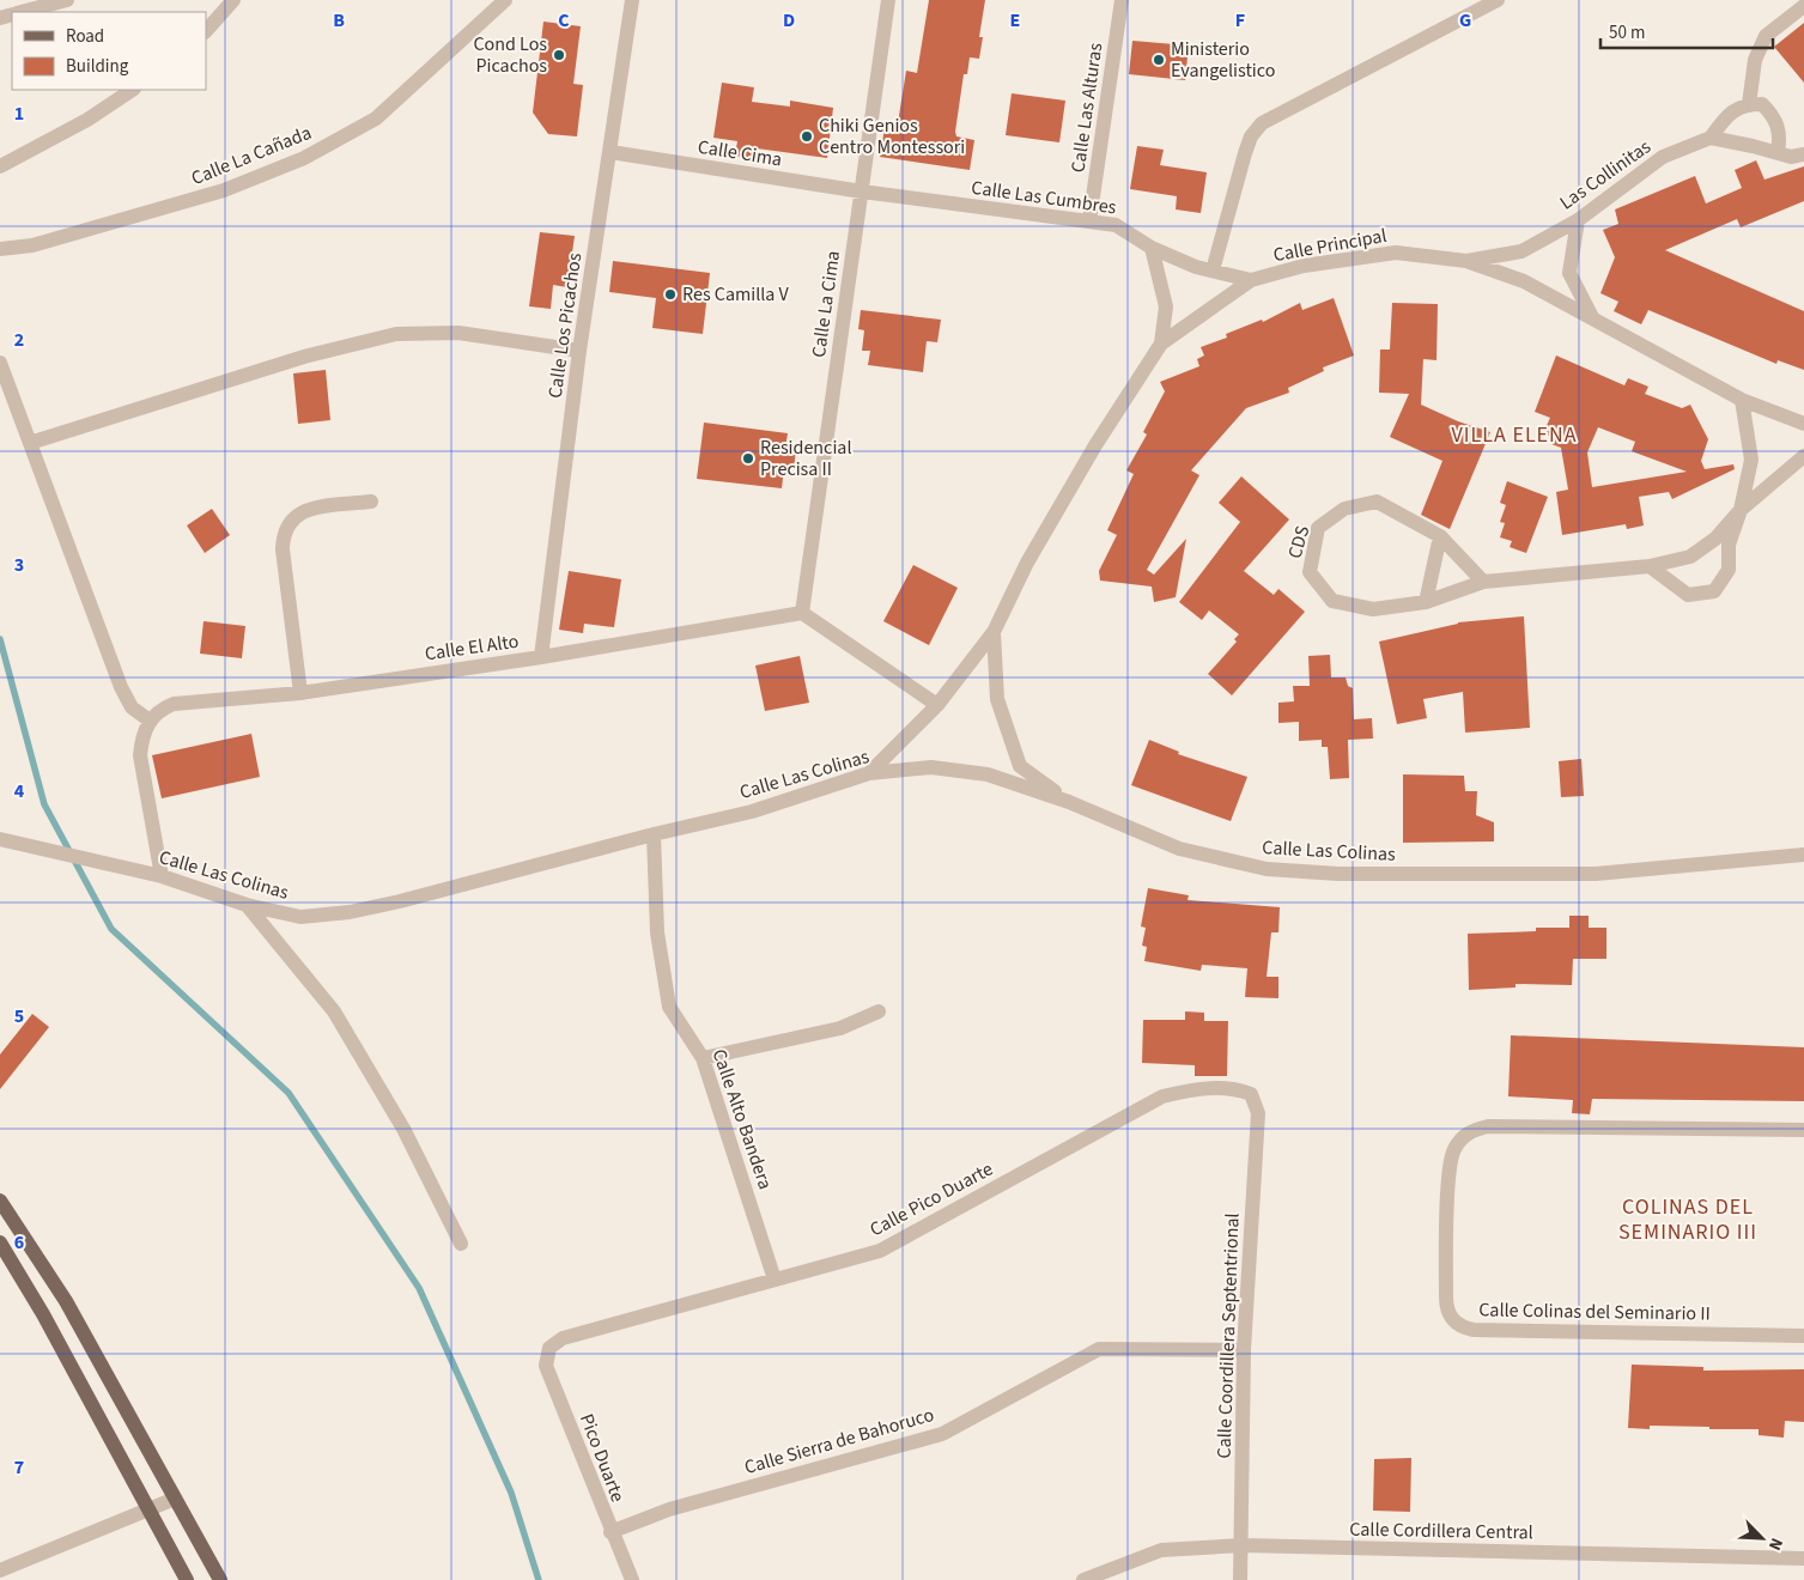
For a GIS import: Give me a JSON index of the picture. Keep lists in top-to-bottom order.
{
  "streets": {
    "street": [
      "Calle Las Alturas",
      "Calle Cima",
      "Calle La Cañada",
      "Las Collinitas",
      "Calle Las Cumbres",
      "Calle Principal",
      "Calle La Cima",
      "Calle Los Picachos",
      "CDS",
      "Calle El Alto",
      "Calle Las Colinas",
      "Calle Alto Bandera",
      "Calle Pico Duarte",
      "Calle Colinas del Seminario II",
      "Calle Coordillera Septentrional",
      "Calle Sierra de Bahoruco",
      "Pico Duarte",
      "Calle Cordillera Central"
    ]
  },
  "crossings": [
    ["Calle Las Alturas", "Calle Las Cumbres"],
    ["Calle Cima", "Calle Las Cumbres"],
    ["Calle Cima", "Calle La Cima"],
    ["Calle Cima", "Calle Los Picachos"],
    ["Las Collinitas", "Calle Principal"],
    ["Calle Las Cumbres", "Calle Principal"],
    ["Calle Las Cumbres", "Calle La Cima"],
    ["Calle Principal", "CDS"],
    ["Calle Principal", "Calle Las Colinas"],
    ["Calle La Cima", "Calle El Alto"],
    ["Calle Los Picachos", "Calle El Alto"],
    ["Calle Las Colinas", "Calle Alto Bandera"],
    ["Calle Alto Bandera", "Calle Pico Duarte"],
    ["Calle Pico Duarte", "Calle Coordillera Septentrional"],
    ["Calle Pico Duarte", "Pico Duarte"],
    ["Calle Coordillera Septentrional", "Calle Sierra de Bahoruco"],
    ["Calle Coordillera Septentrional", "Calle Cordillera Central"],
    ["Calle Sierra de Bahoruco", "Pico Duarte"]
  ],
  "districts": ["VILLA ELENA", "COLINAS DEL SEMINARIO III"],
  "places": [
    "Cond Los Picachos",
    "Ministerio Evangelistico",
    "Chiki Genios Centro Montessori",
    "Res Camilla V",
    "Residencial Precisa II"
  ],
  "legend": ["Road", "Building"],
  "scale_bar": "50 m",
  "north": "bottom right",
  "grid": {
    "columns": [
      "B",
      "C",
      "D",
      "E",
      "F",
      "G"
    ],
    "rows": [
      "1",
      "2",
      "3",
      "4",
      "5",
      "6",
      "7"
    ]
  }
}
